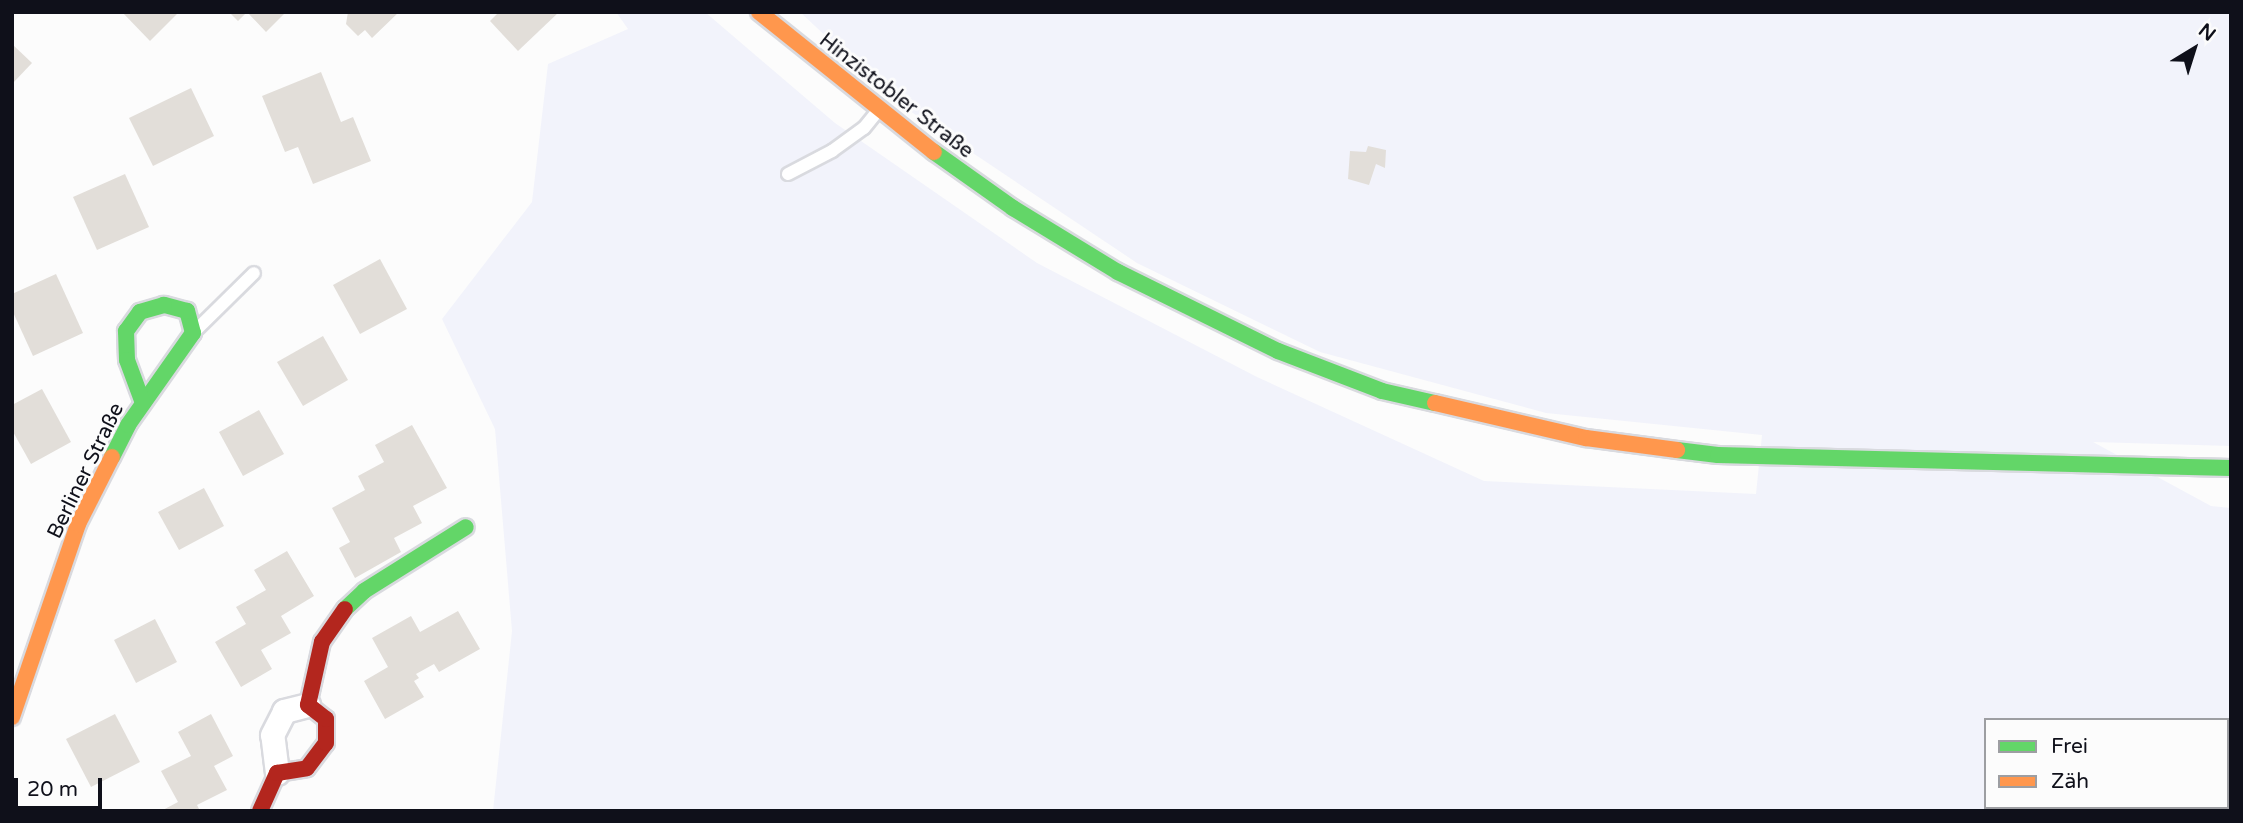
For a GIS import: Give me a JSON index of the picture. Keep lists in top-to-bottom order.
{
  "streets": {
    "street": ["Hinzistobler Straße", "Berliner Straße"]
  },
  "legend": ["Frei", "Zäh"],
  "scale_bar": "20 m",
  "north": "top right"
}
